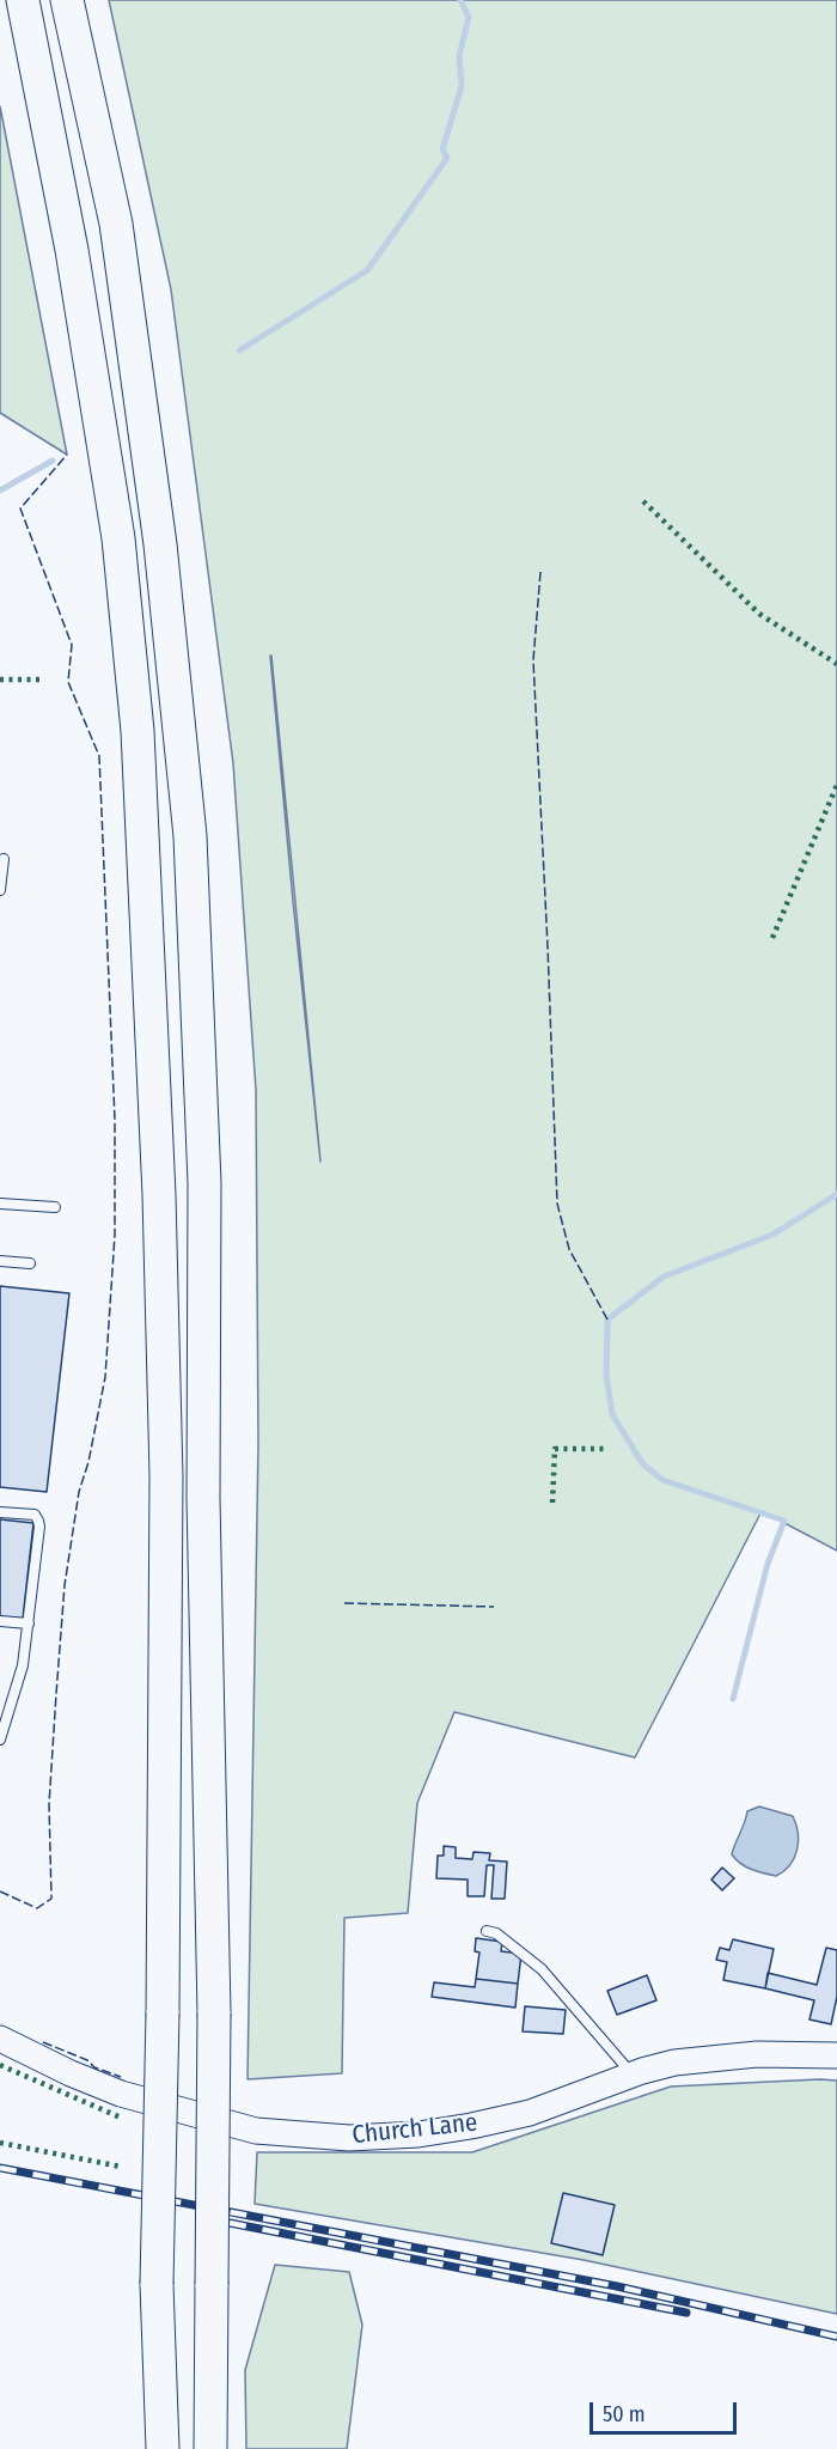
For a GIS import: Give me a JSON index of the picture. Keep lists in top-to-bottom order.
{
  "streets": {
    "street": ["Church Lane"]
  },
  "scale_bar": "50 m"
}
